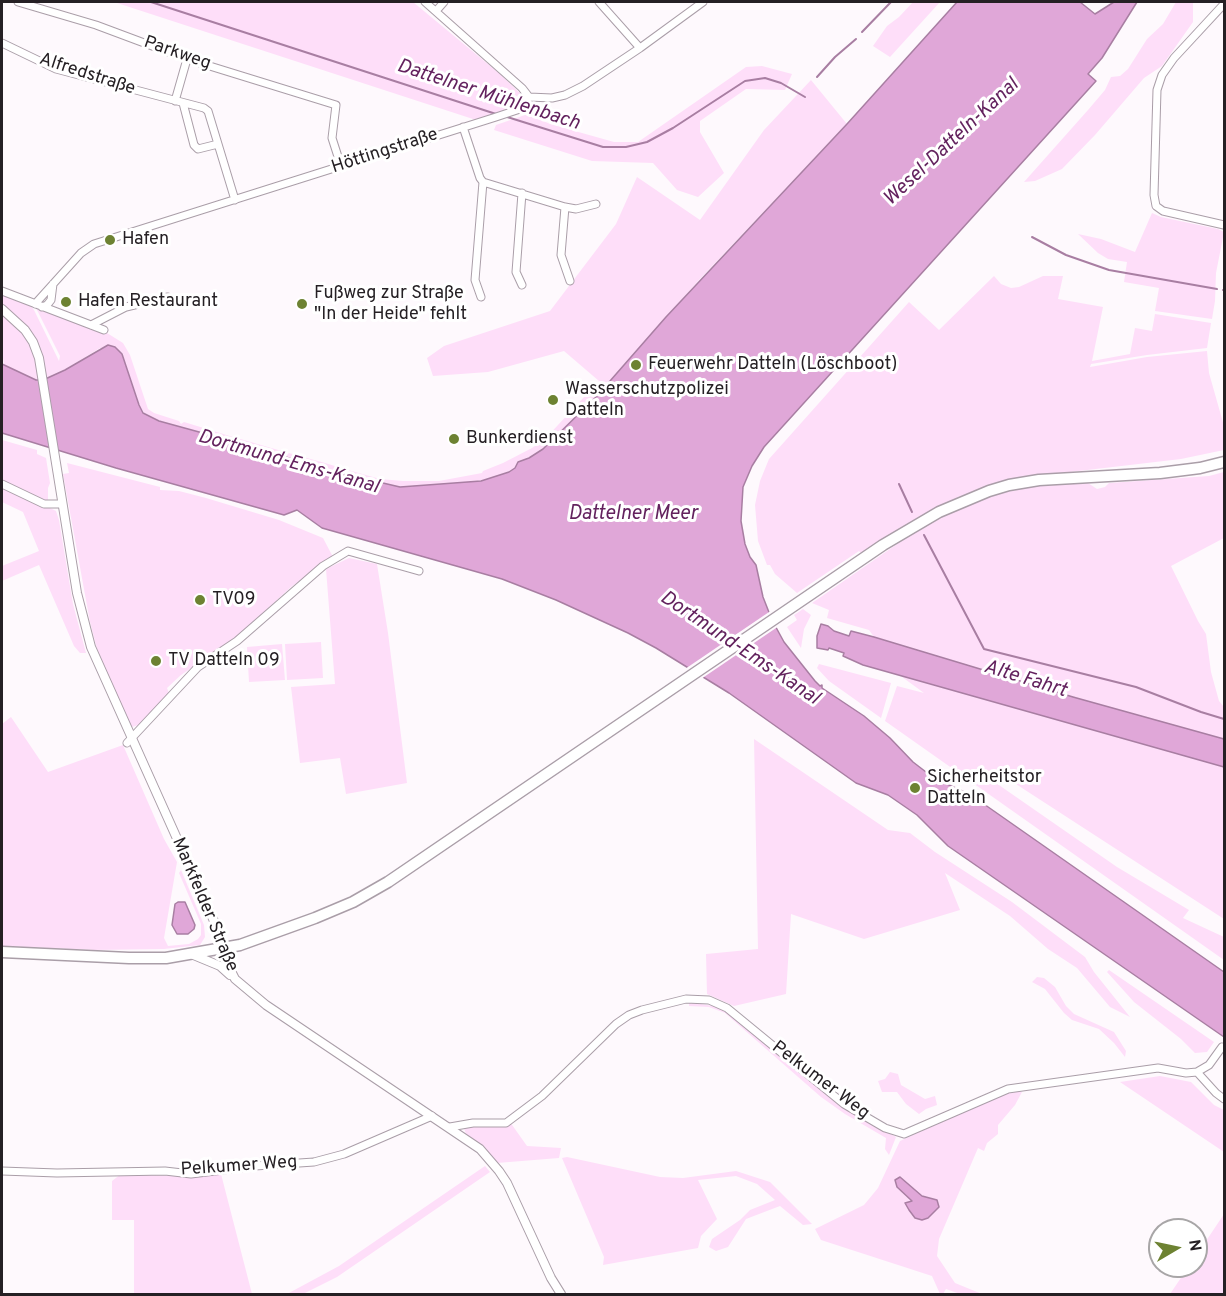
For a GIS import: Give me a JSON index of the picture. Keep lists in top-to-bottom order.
{
  "streets": {
    "street": [
      "Parkweg",
      "Alfredstraße",
      "Höttingstraße",
      "Markfelder Straße",
      "Pelkumer Weg"
    ]
  },
  "crossings": [
    ["Parkweg", "Höttingstraße"],
    ["Alfredstraße", "Höttingstraße"],
    ["Markfelder Straße", "Pelkumer Weg"]
  ],
  "water": [
    "Dattelner Mühlenbach",
    "Wesel-Datteln-Kanal",
    "Dortmund-Ems-Kanal",
    "Dattelner Meer",
    "Alte Fahrt"
  ],
  "places": [
    "Hafen",
    "Hafen Restaurant",
    "Fußweg zur Straße \"In der Heide\" fehlt",
    "Feuerwehr Datteln (Löschboot)",
    "Wasserschutzpolizei Datteln",
    "Bunkerdienst",
    "TV09",
    "TV Datteln 09",
    "Sicherheitstor Datteln"
  ],
  "north": "right"
}
